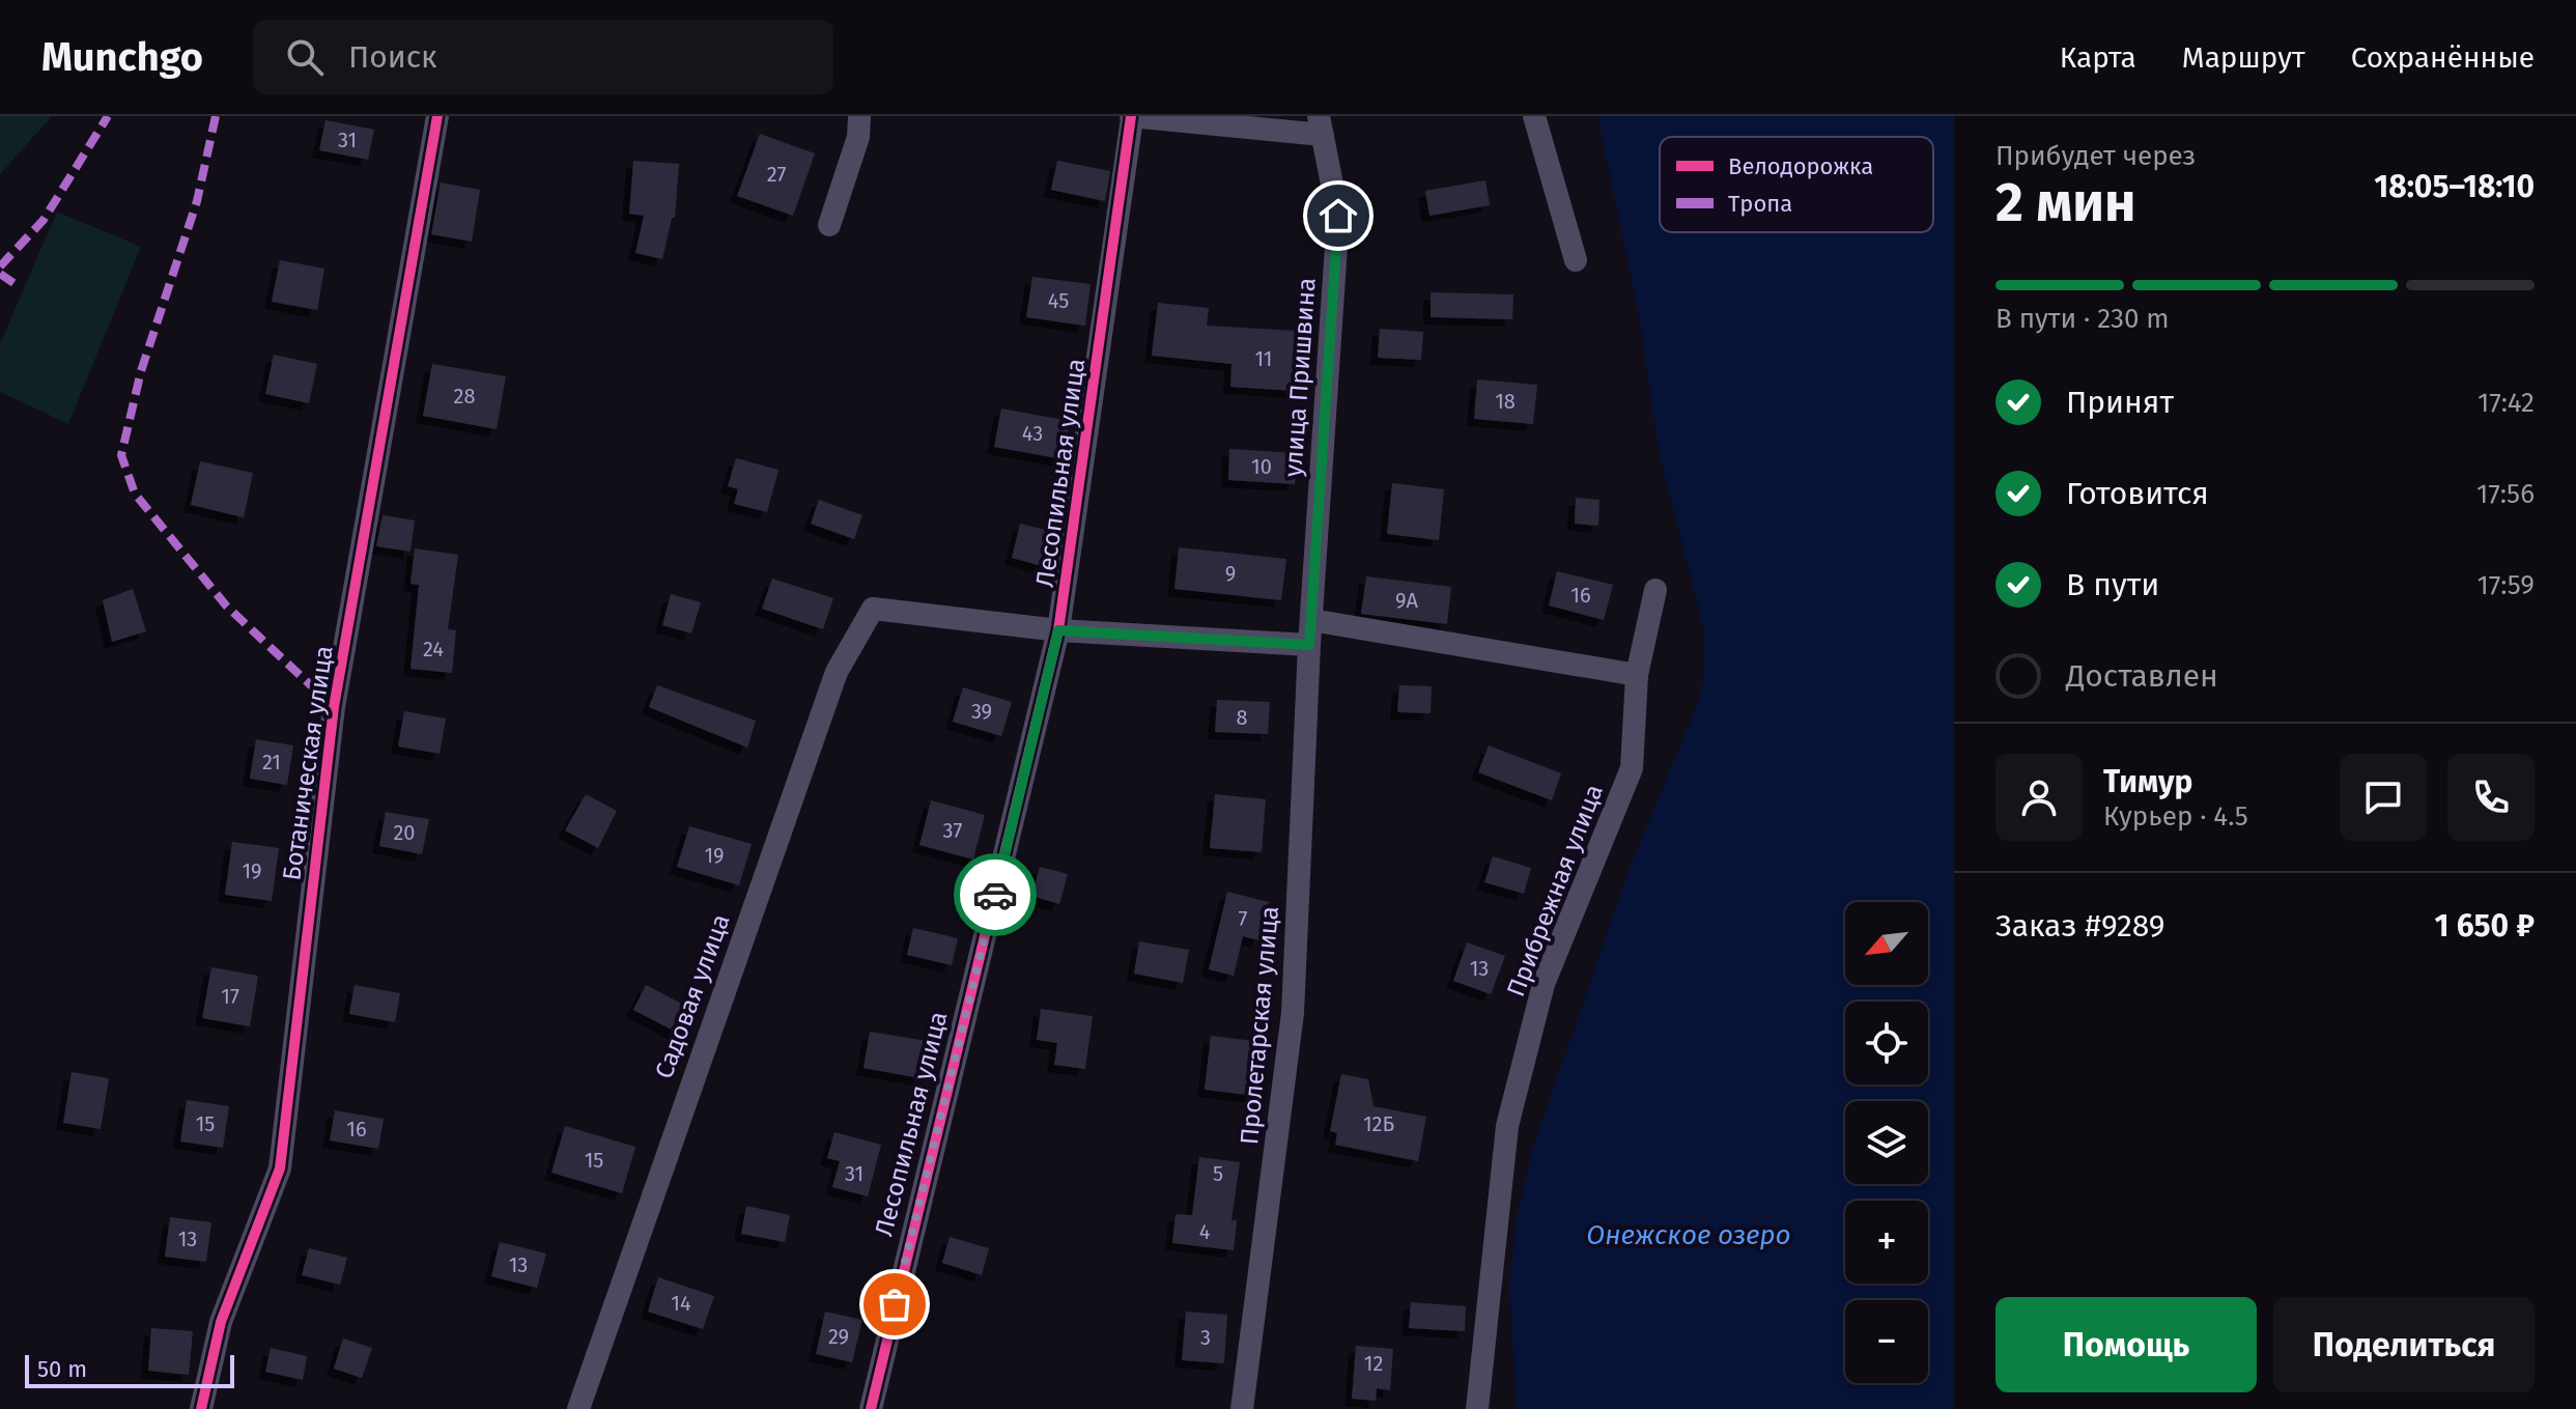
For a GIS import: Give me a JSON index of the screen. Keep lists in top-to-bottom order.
{
  "streets": {
    "street": [
      "улица Пришвина",
      "Лесопильная улица",
      "Ботаническая улица",
      "Прибрежная улица",
      "Садовая улица",
      "Пролетарская улица"
    ]
  },
  "crossings": [
    ["улица Пришвина", "Пролетарская улица"],
    ["Лесопильная улица", "Садовая улица"]
  ],
  "water": ["Онежское озеро"],
  "house_numbers": [
    "31",
    "27",
    "45",
    "11",
    "28",
    "18",
    "43",
    "10",
    "9",
    "16",
    "9А",
    "24",
    "39",
    "8",
    "21",
    "37",
    "20",
    "19",
    "19",
    "7",
    "13",
    "17",
    "15",
    "12Б",
    "16",
    "15",
    "31",
    "5",
    "4",
    "13",
    "13",
    "14",
    "29",
    "3",
    "12"
  ],
  "legend": ["Велодорожка", "Тропа"],
  "scale_bar": "50 m",
  "north": "bottom left",
  "page": {
    "header": "Munchgo",
    "search": "Поиск",
    "nav": ["Карта", "Маршрут", "Сохранённые"],
    "heading": ["2 мин", "Прибудет через", "18:05–18:10"],
    "panel": [
      "Тимур",
      "Курьер · 4.5",
      "Заказ #9289",
      "1 650 ₽"
    ],
    "bar": "В пути · 230 m",
    "list": [
      ["Принят", "17:42"],
      ["Готовится", "17:56"],
      ["В пути", "17:59"],
      "Доставлен"
    ],
    "map_buttons": ["+", "−"],
    "buttons": ["Помощь", "Поделиться"],
    "scale": "50 m"
  }
}
